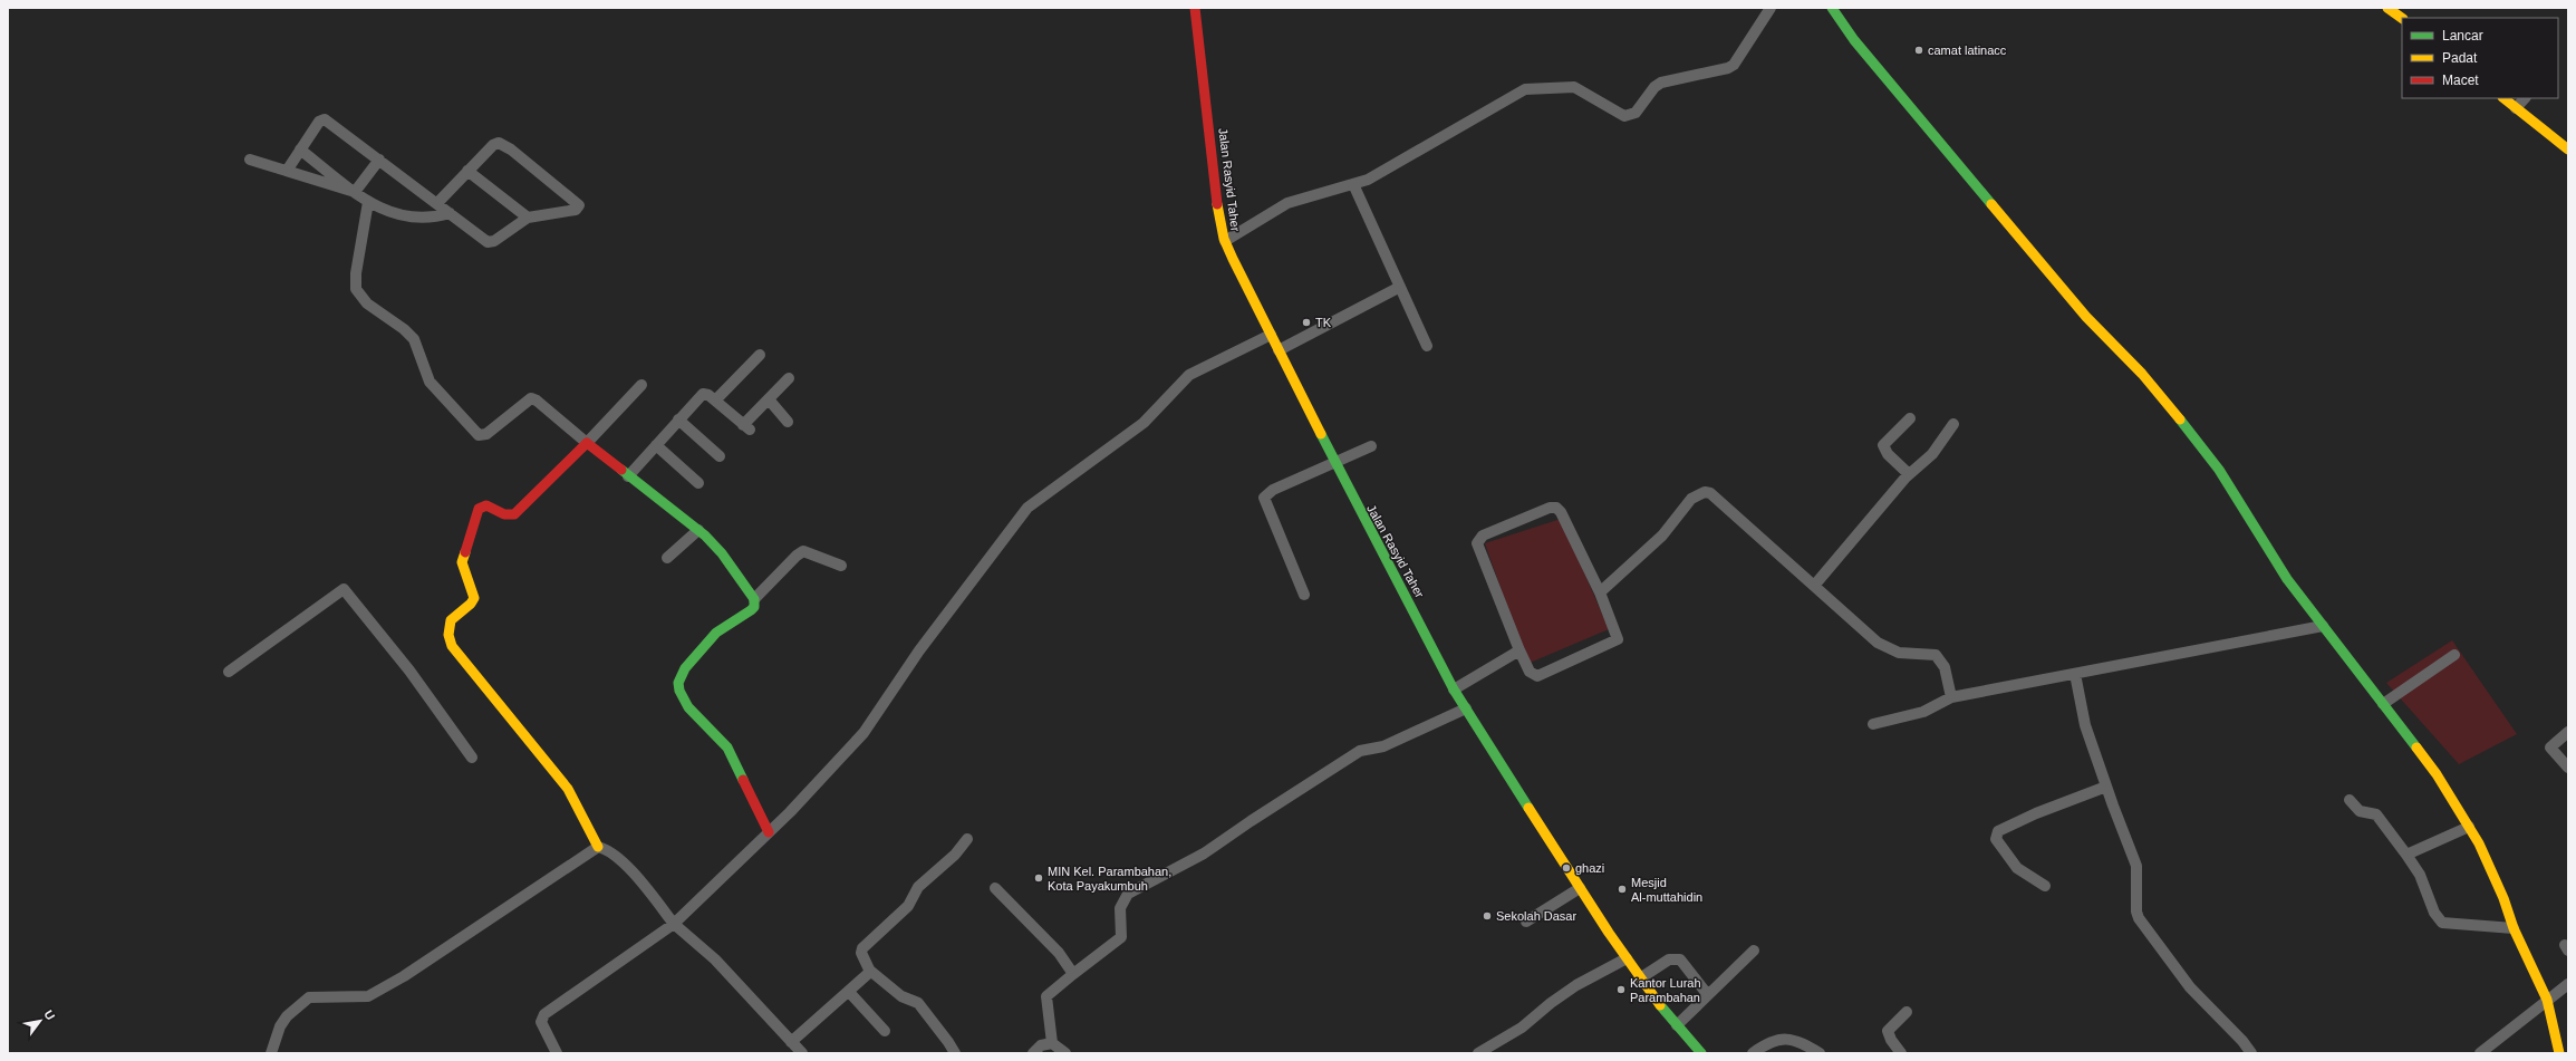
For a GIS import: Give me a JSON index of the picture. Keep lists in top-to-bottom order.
{
  "streets": {
    "street": ["Jalan Rasyid Taher"]
  },
  "places": [
    "camat latinacc",
    "TK",
    "ghazi",
    "MIN Kel. Parambahan, Kota Payakumbuh",
    "Mesjid Al-muttahidin",
    "Sekolah Dasar",
    "Kantor Lurah Parambahan"
  ],
  "legend": ["Lancar", "Padat", "Macet"],
  "north": "top right"
}
